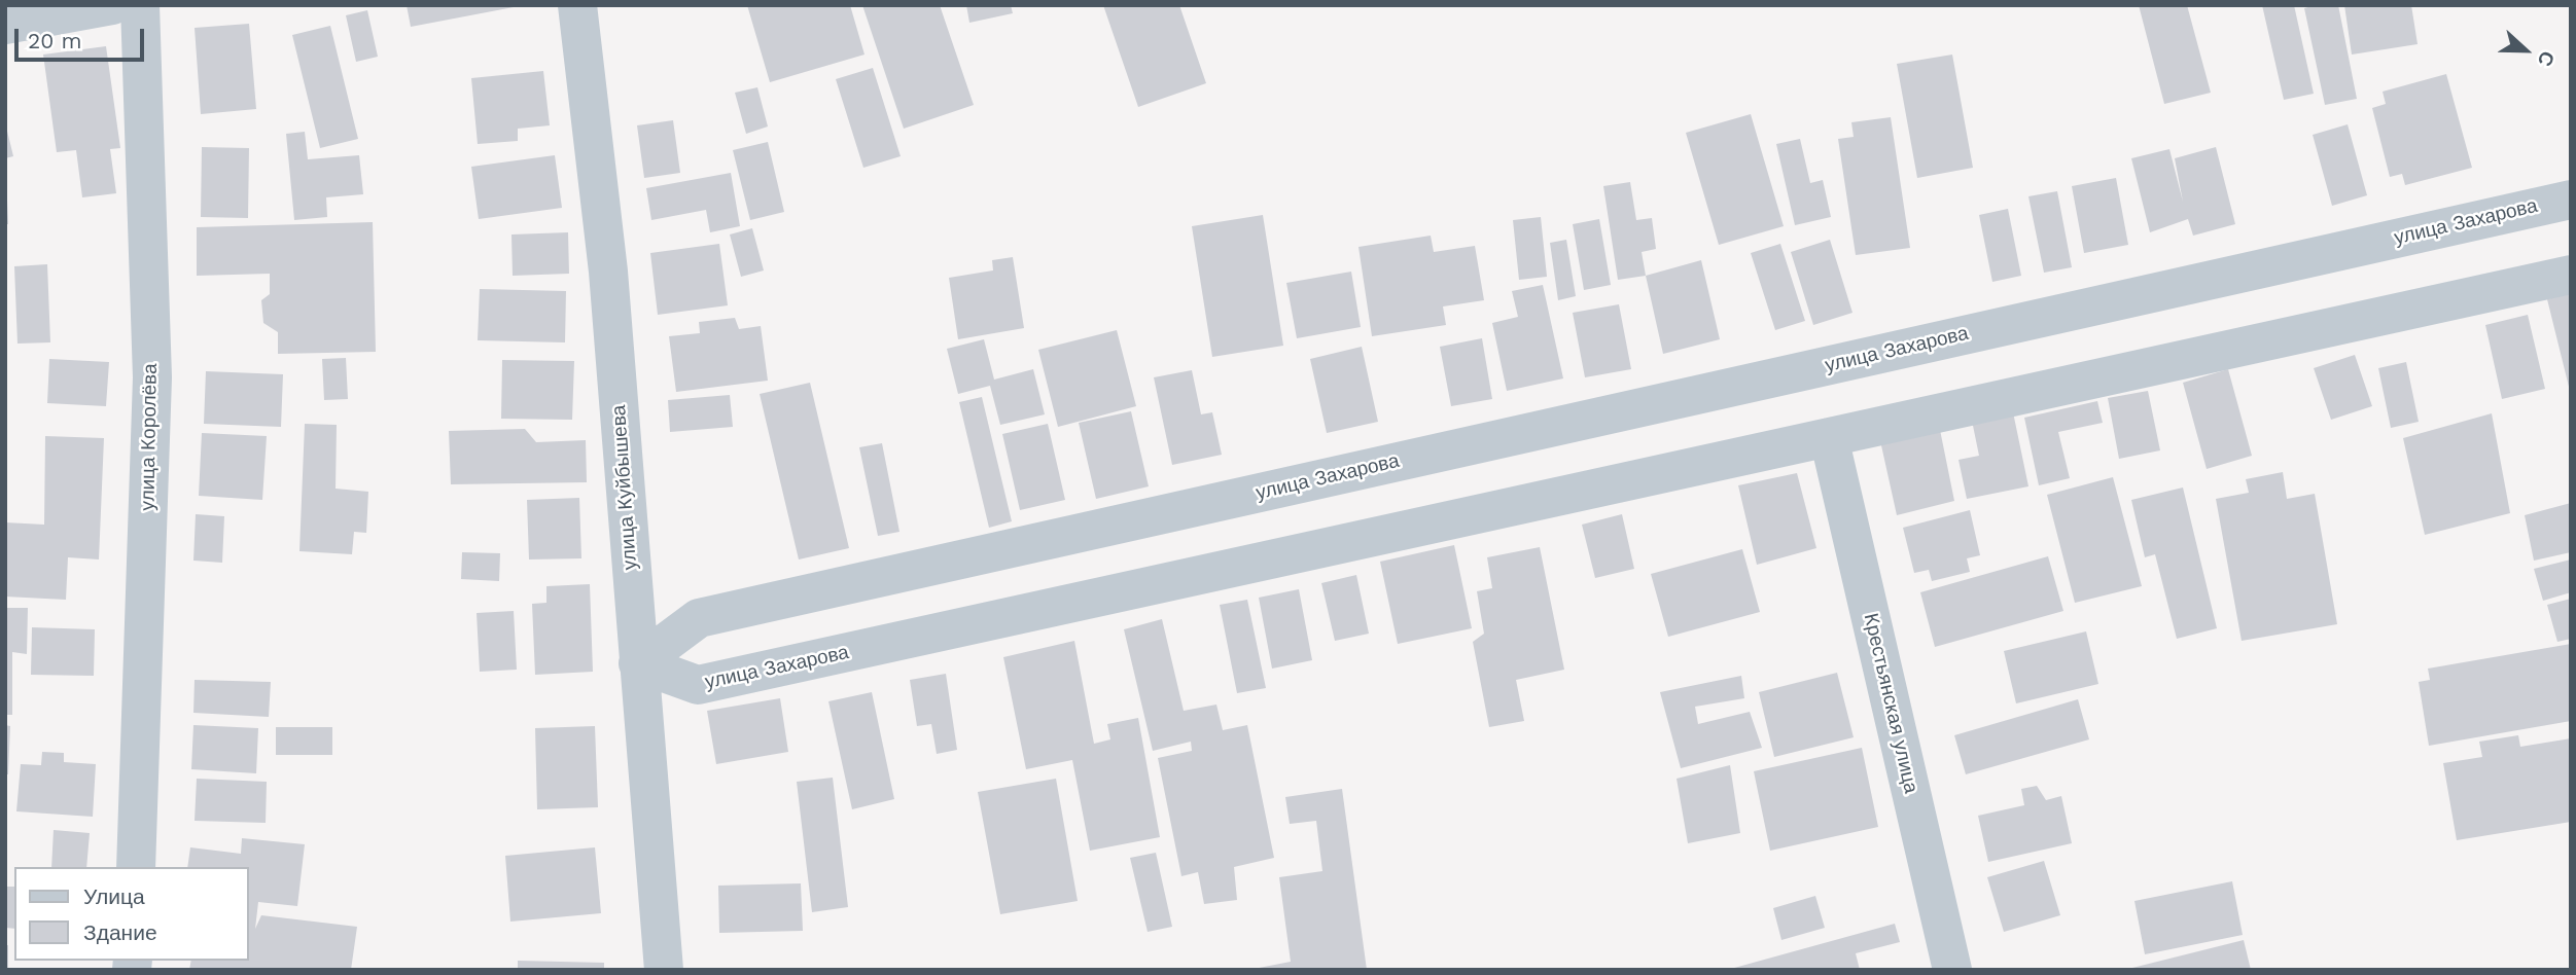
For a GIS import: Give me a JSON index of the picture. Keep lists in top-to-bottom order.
{
  "streets": {
    "street": [
      "улица Захарова",
      "улица Королёва",
      "улица Куйбышева",
      "Крестьянская улица"
    ]
  },
  "crossings": [
    ["улица Захарова", "улица Куйбышева"],
    ["улица Захарова", "Крестьянская улица"]
  ],
  "legend": ["Улица", "Здание"],
  "scale_bar": "20 m",
  "north": "right"
}
